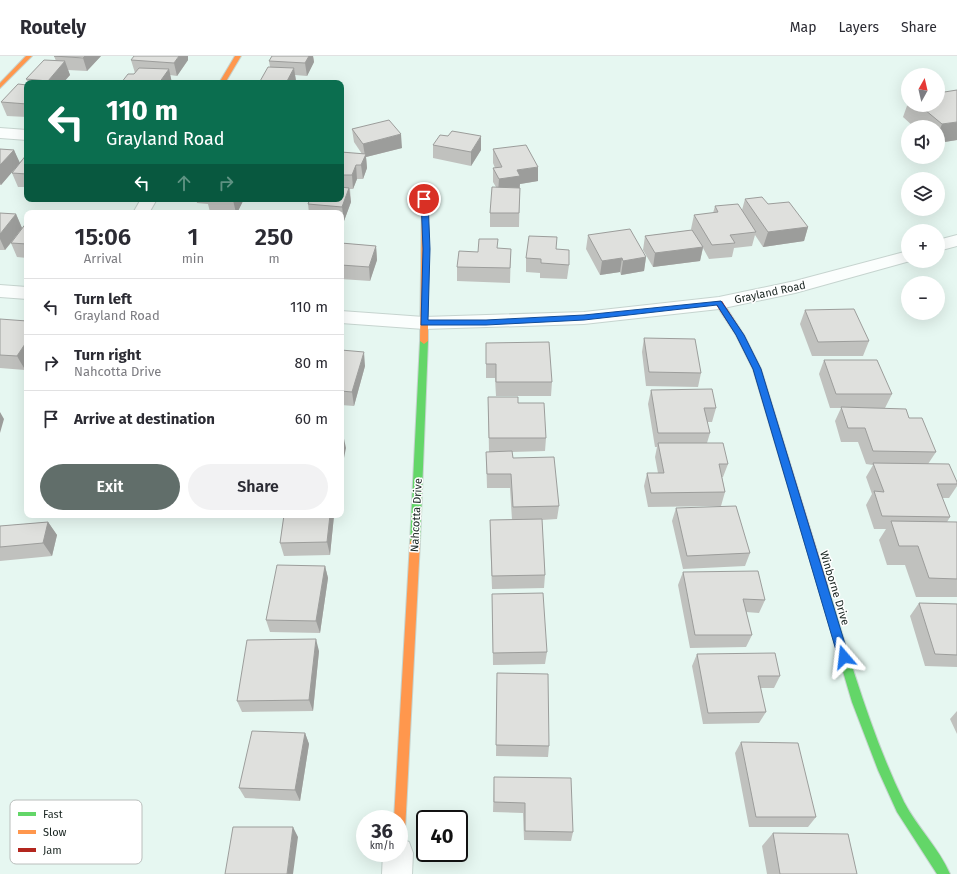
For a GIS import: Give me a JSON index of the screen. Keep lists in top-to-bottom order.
{
  "streets": {
    "street": ["Grayland Road", "Nahcotta Drive", "Winborne Drive"]
  },
  "crossings": [
    ["Grayland Road", "Nahcotta Drive"],
    ["Grayland Road", "Winborne Drive"]
  ],
  "legend": ["Fast", "Slow", "Jam"],
  "north": "top",
  "page": {
    "header": "Routely",
    "nav": ["Map", "Layers", "Share"],
    "map_buttons": ["+", "−"],
    "turn": ["110 m", "Grayland Road"],
    "eta": [
      "15:06",
      "Arrival",
      "1",
      "min",
      "250",
      "m"
    ],
    "list": [
      {
        "name": "Turn left",
        "note": "Grayland Road",
        "value": "110 m"
      },
      {
        "name": "Turn right",
        "note": "Nahcotta Drive",
        "value": "80 m"
      },
      {
        "name": "Arrive at destination",
        "value": "60 m"
      }
    ],
    "buttons": ["Exit", "Share"],
    "speed": "36 km/h",
    "limit": "40"
  }
}
